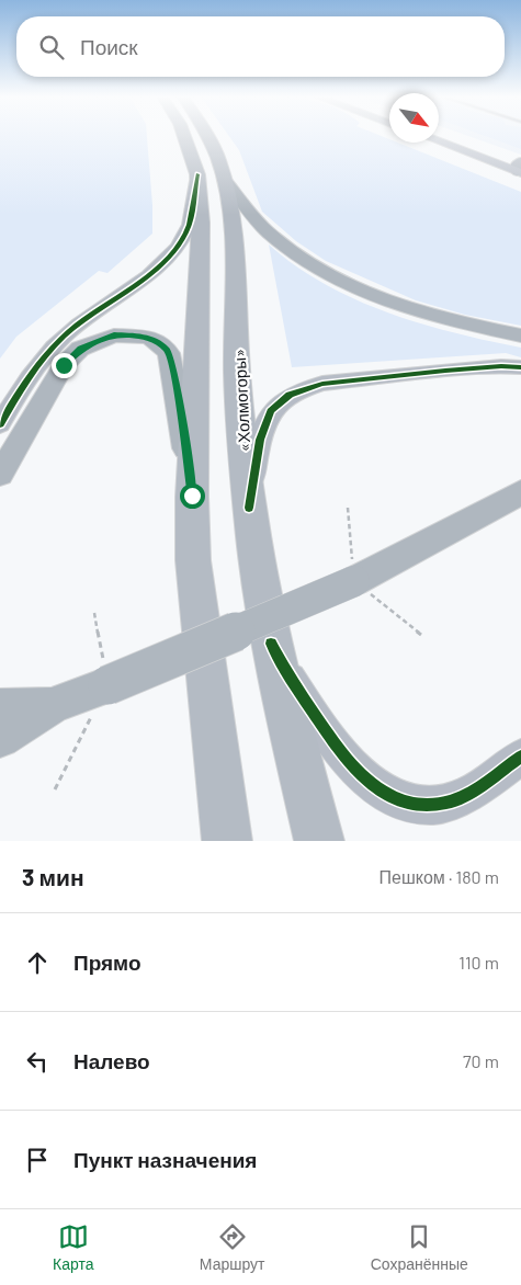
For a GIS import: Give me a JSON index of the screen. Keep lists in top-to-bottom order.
{
  "streets": {
    "highway": ["«Холмогоры»"]
  },
  "north": "bottom right",
  "page": {
    "search": "Поиск",
    "heading": ["3 мин", "Пешком · 180 m"],
    "list": [
      ["Прямо", "110 m"],
      ["Налево", "70 m"],
      "Пункт назначения"
    ],
    "nav": ["Карта", "Маршрут", "Сохранённые"]
  }
}
